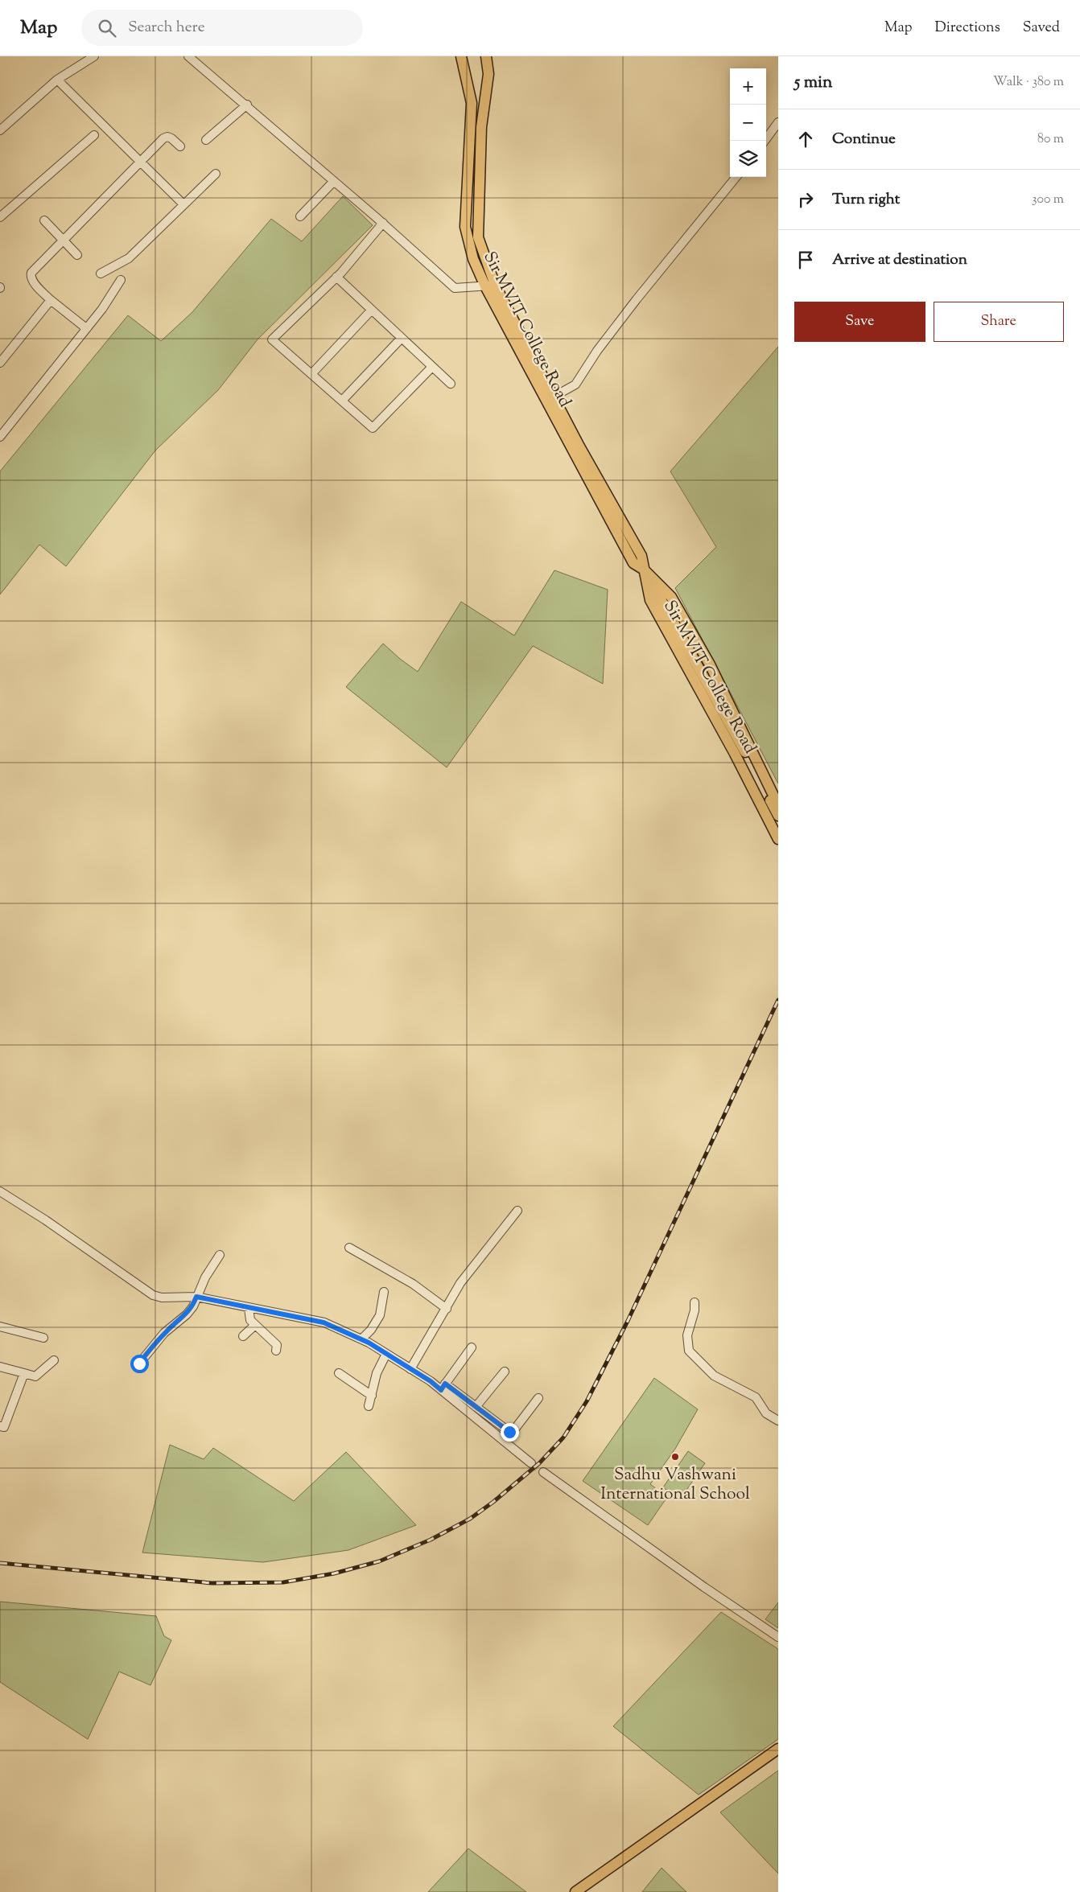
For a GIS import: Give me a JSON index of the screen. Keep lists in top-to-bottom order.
{
  "streets": {
    "main road": ["Sir MVIT College Road"]
  },
  "places": ["Sadhu Vashwani International School"],
  "page": {
    "header": "Map",
    "search": "Search here",
    "nav": ["Map", "Directions", "Saved"],
    "heading": ["5 min", "Walk · 380 m"],
    "map_buttons": ["+", "−"],
    "list": [
      ["Continue", "80 m"],
      ["Turn right", "300 m"],
      "Arrive at destination"
    ],
    "buttons": ["Save", "Share"]
  }
}
